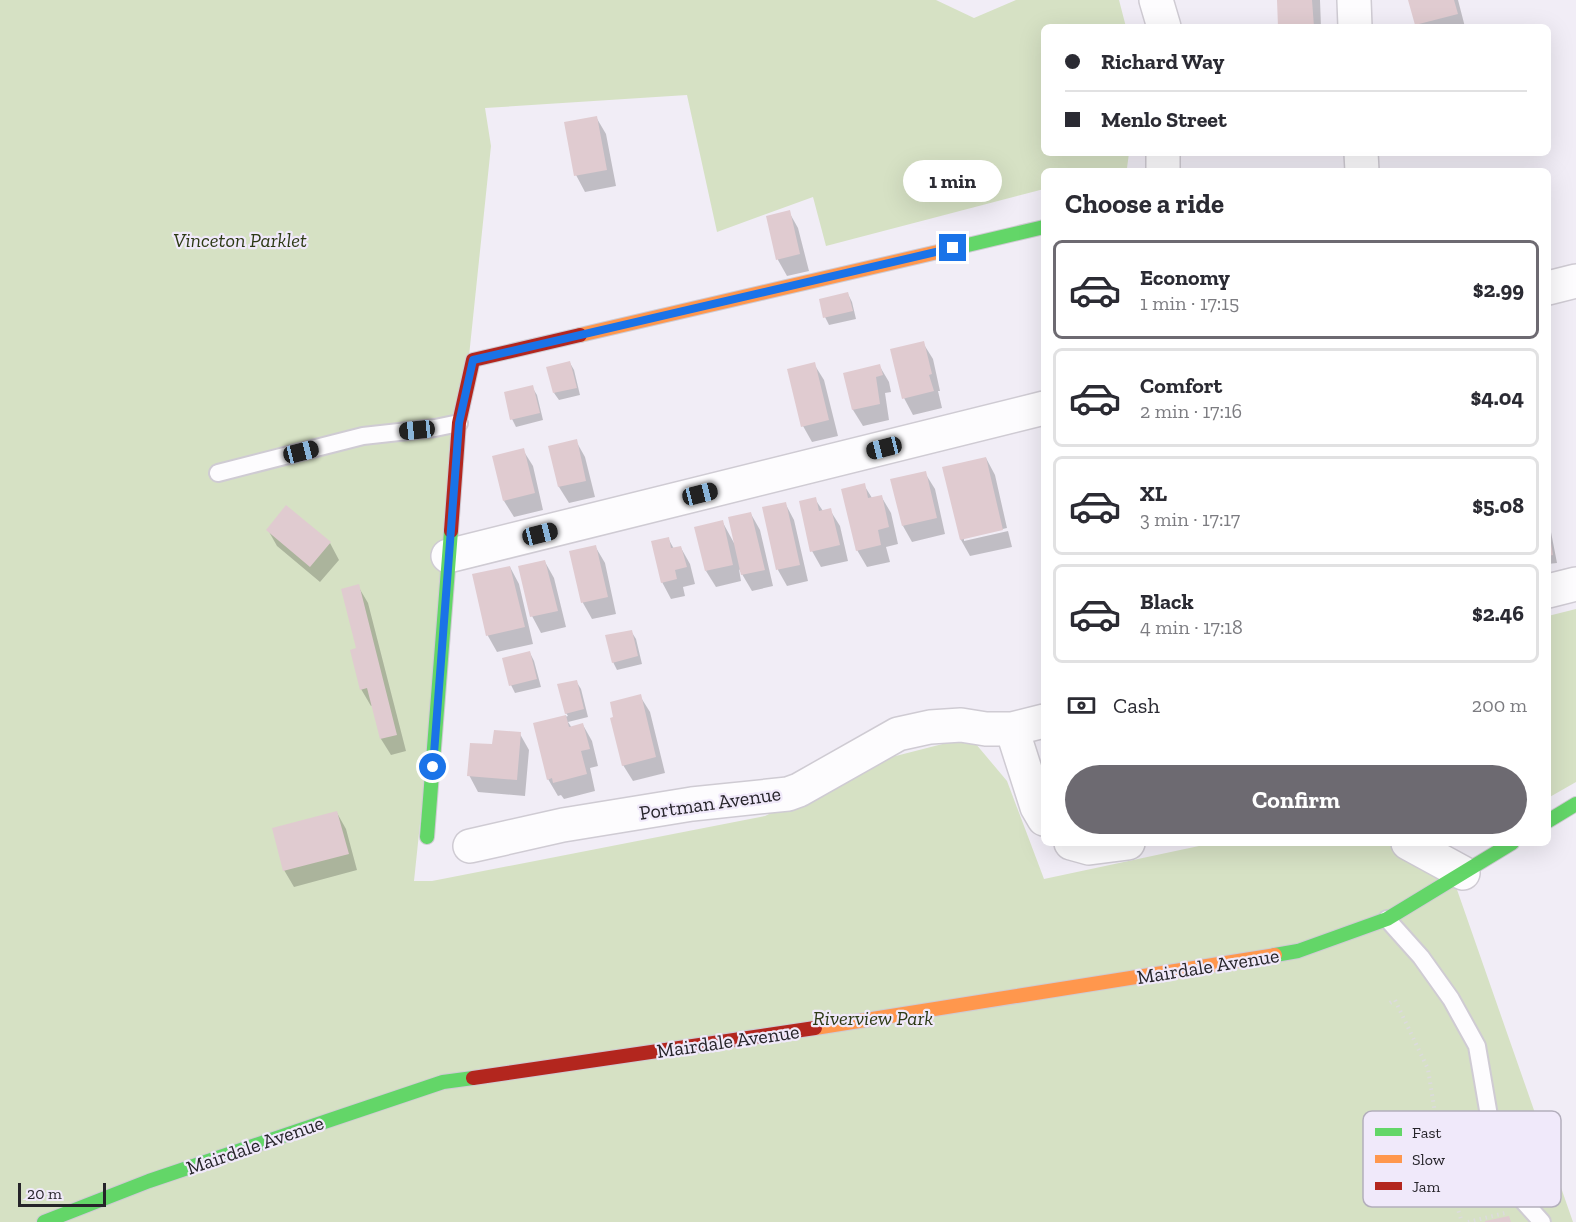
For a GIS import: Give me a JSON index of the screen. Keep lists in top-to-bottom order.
{
  "streets": {
    "street": ["Portman Avenue", "Mairdale Avenue"]
  },
  "parks": ["Vinceton Parklet", "Riverview Park"],
  "legend": ["Fast", "Slow", "Jam"],
  "scale_bar": "20 m",
  "page": {
    "banner": ["Richard Way", "Menlo Street"],
    "bubble": "1 min",
    "heading": "Choose a ride",
    "list": [
      {
        "name": "Economy",
        "note": "1 min · 17:15",
        "value": "$2.99"
      },
      {
        "name": "Comfort",
        "note": "2 min · 17:16",
        "value": "$4.04"
      },
      {
        "name": "XL",
        "note": "3 min · 17:17",
        "value": "$5.08"
      },
      {
        "name": "Black",
        "note": "4 min · 17:18",
        "value": "$2.46"
      }
    ],
    "pay": ["Cash", "200 m"],
    "buttons": "Confirm",
    "scale": "20 m"
  }
}
